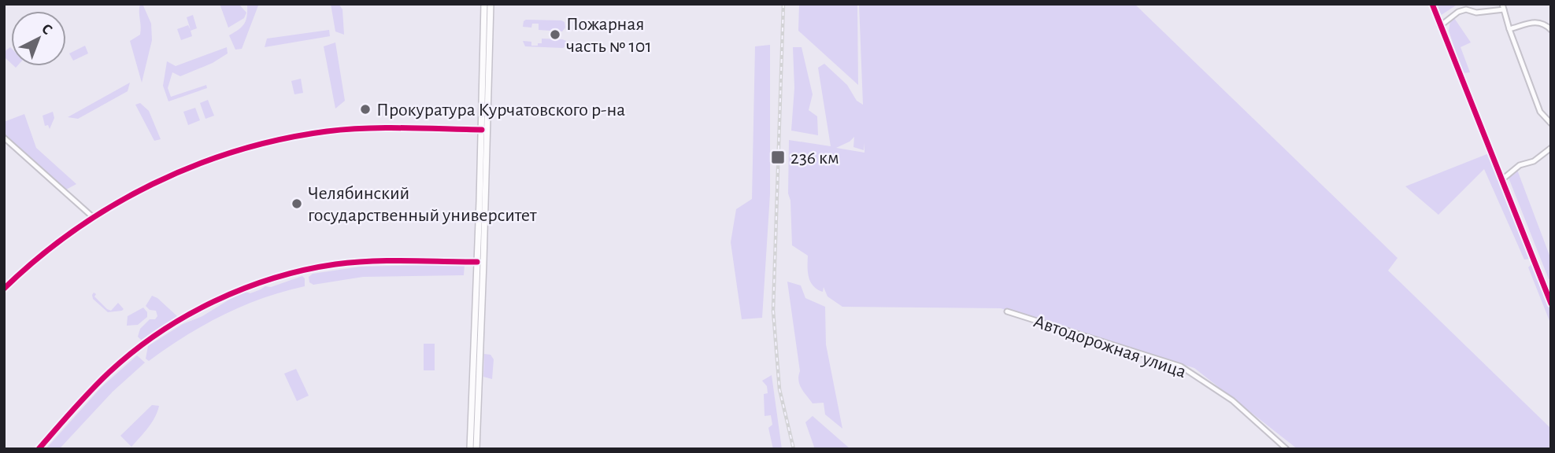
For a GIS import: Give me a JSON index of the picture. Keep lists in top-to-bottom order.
{
  "streets": {
    "street": ["Автодорожная улица"]
  },
  "places": {
    "other": ["Пожарная часть № 101", "Прокуратура Курчатовского р-на", "Челябинский государственный университет"],
    "transit": ["236 км"]
  },
  "north": "top right"
}
